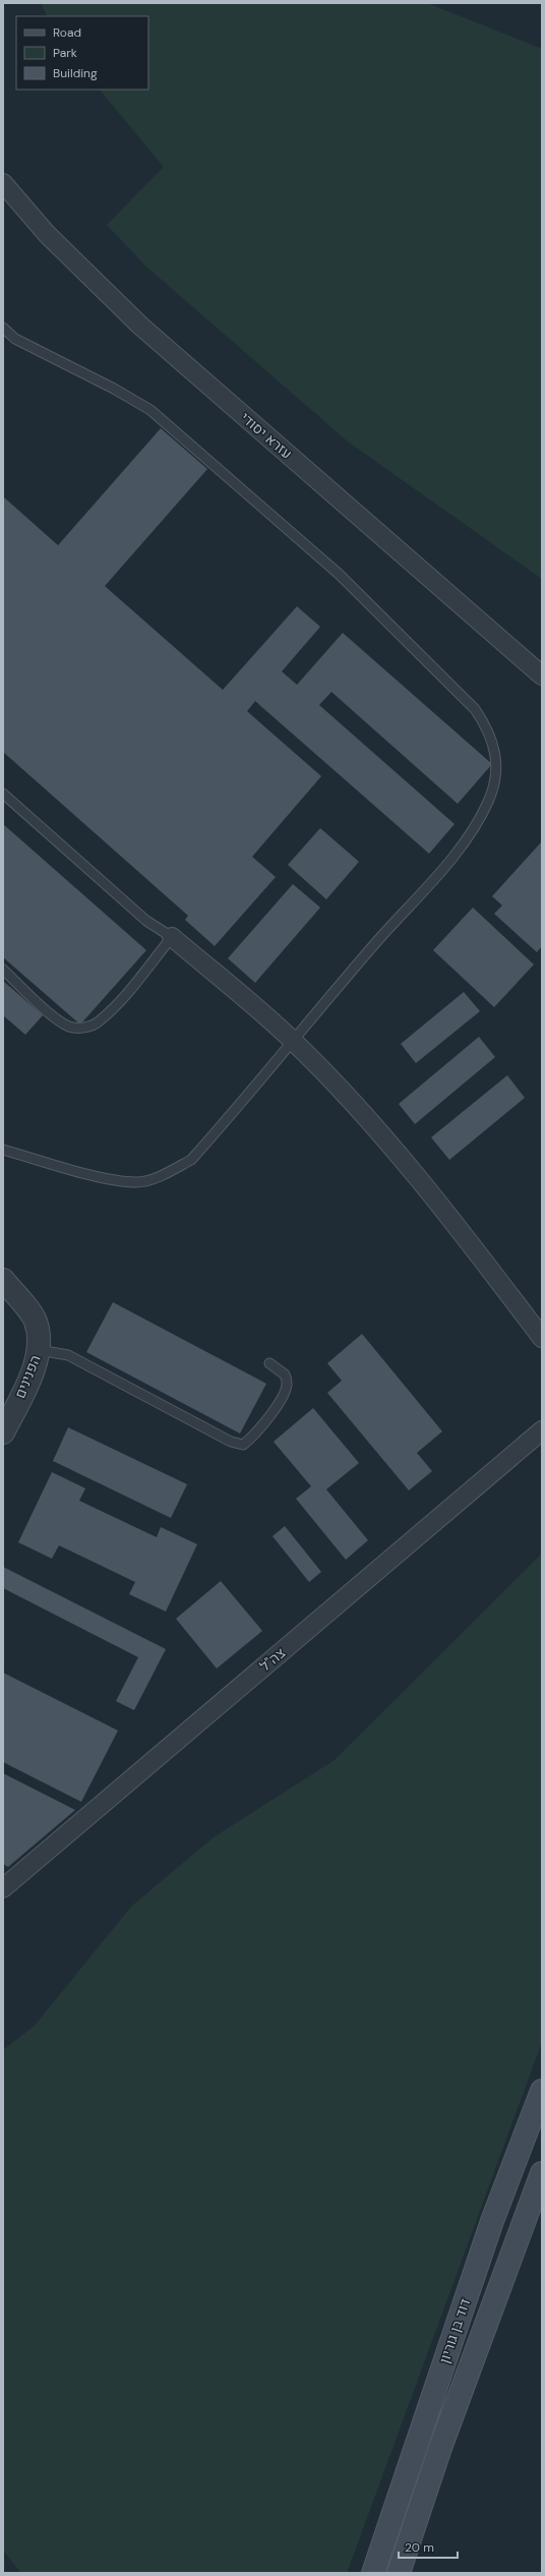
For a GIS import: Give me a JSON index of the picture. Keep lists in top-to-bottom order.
{
  "streets": {
    "main road": ["דוד בן גוריון"],
    "street": ["עזרא יסודי", "הפנינים", "צה\"ל"]
  },
  "legend": ["Road", "Park", "Building"],
  "scale_bar": "20 m"
}
